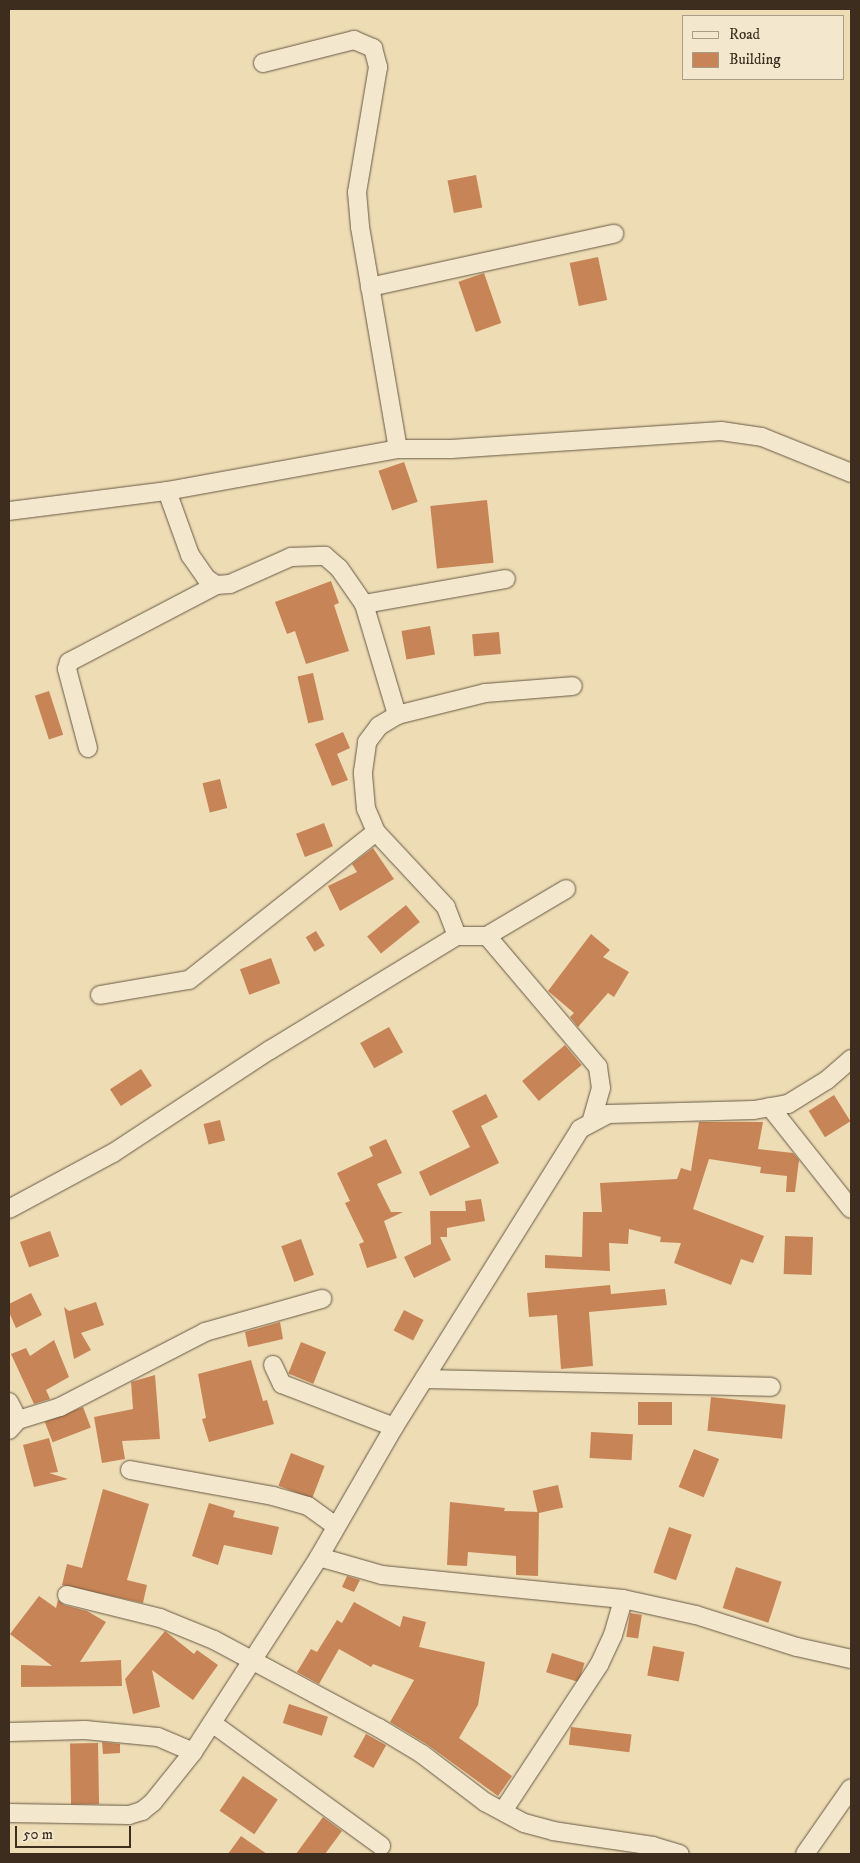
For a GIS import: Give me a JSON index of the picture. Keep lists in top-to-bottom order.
{
  "legend": ["Road", "Building"],
  "scale_bar": "50 m"
}
